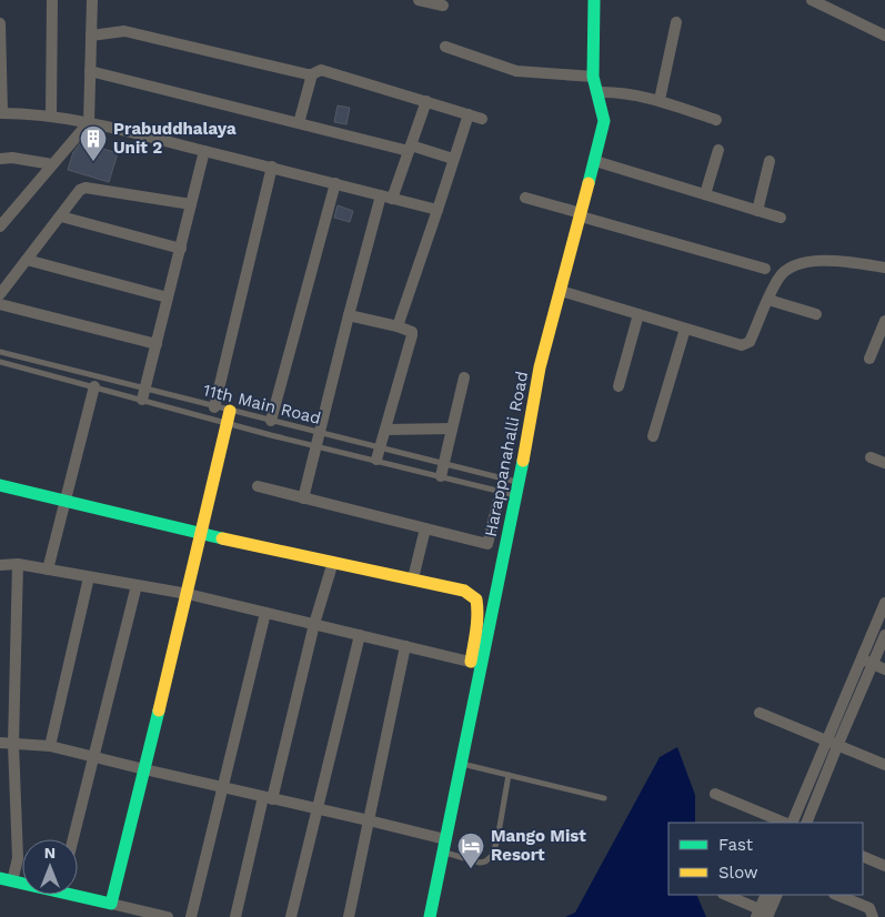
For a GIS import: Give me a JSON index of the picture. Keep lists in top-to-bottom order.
{
  "streets": {
    "street": ["Harappanahalli Road"],
    "lane": ["11th Main Road"]
  },
  "crossings": [
    ["11th Main Road", "Harappanahalli Road"]
  ],
  "places": {
    "building": ["Prabuddhalaya Unit 2"],
    "hotel": ["Mango Mist Resort"]
  },
  "legend": ["Fast", "Slow"],
  "north": "top"
}
